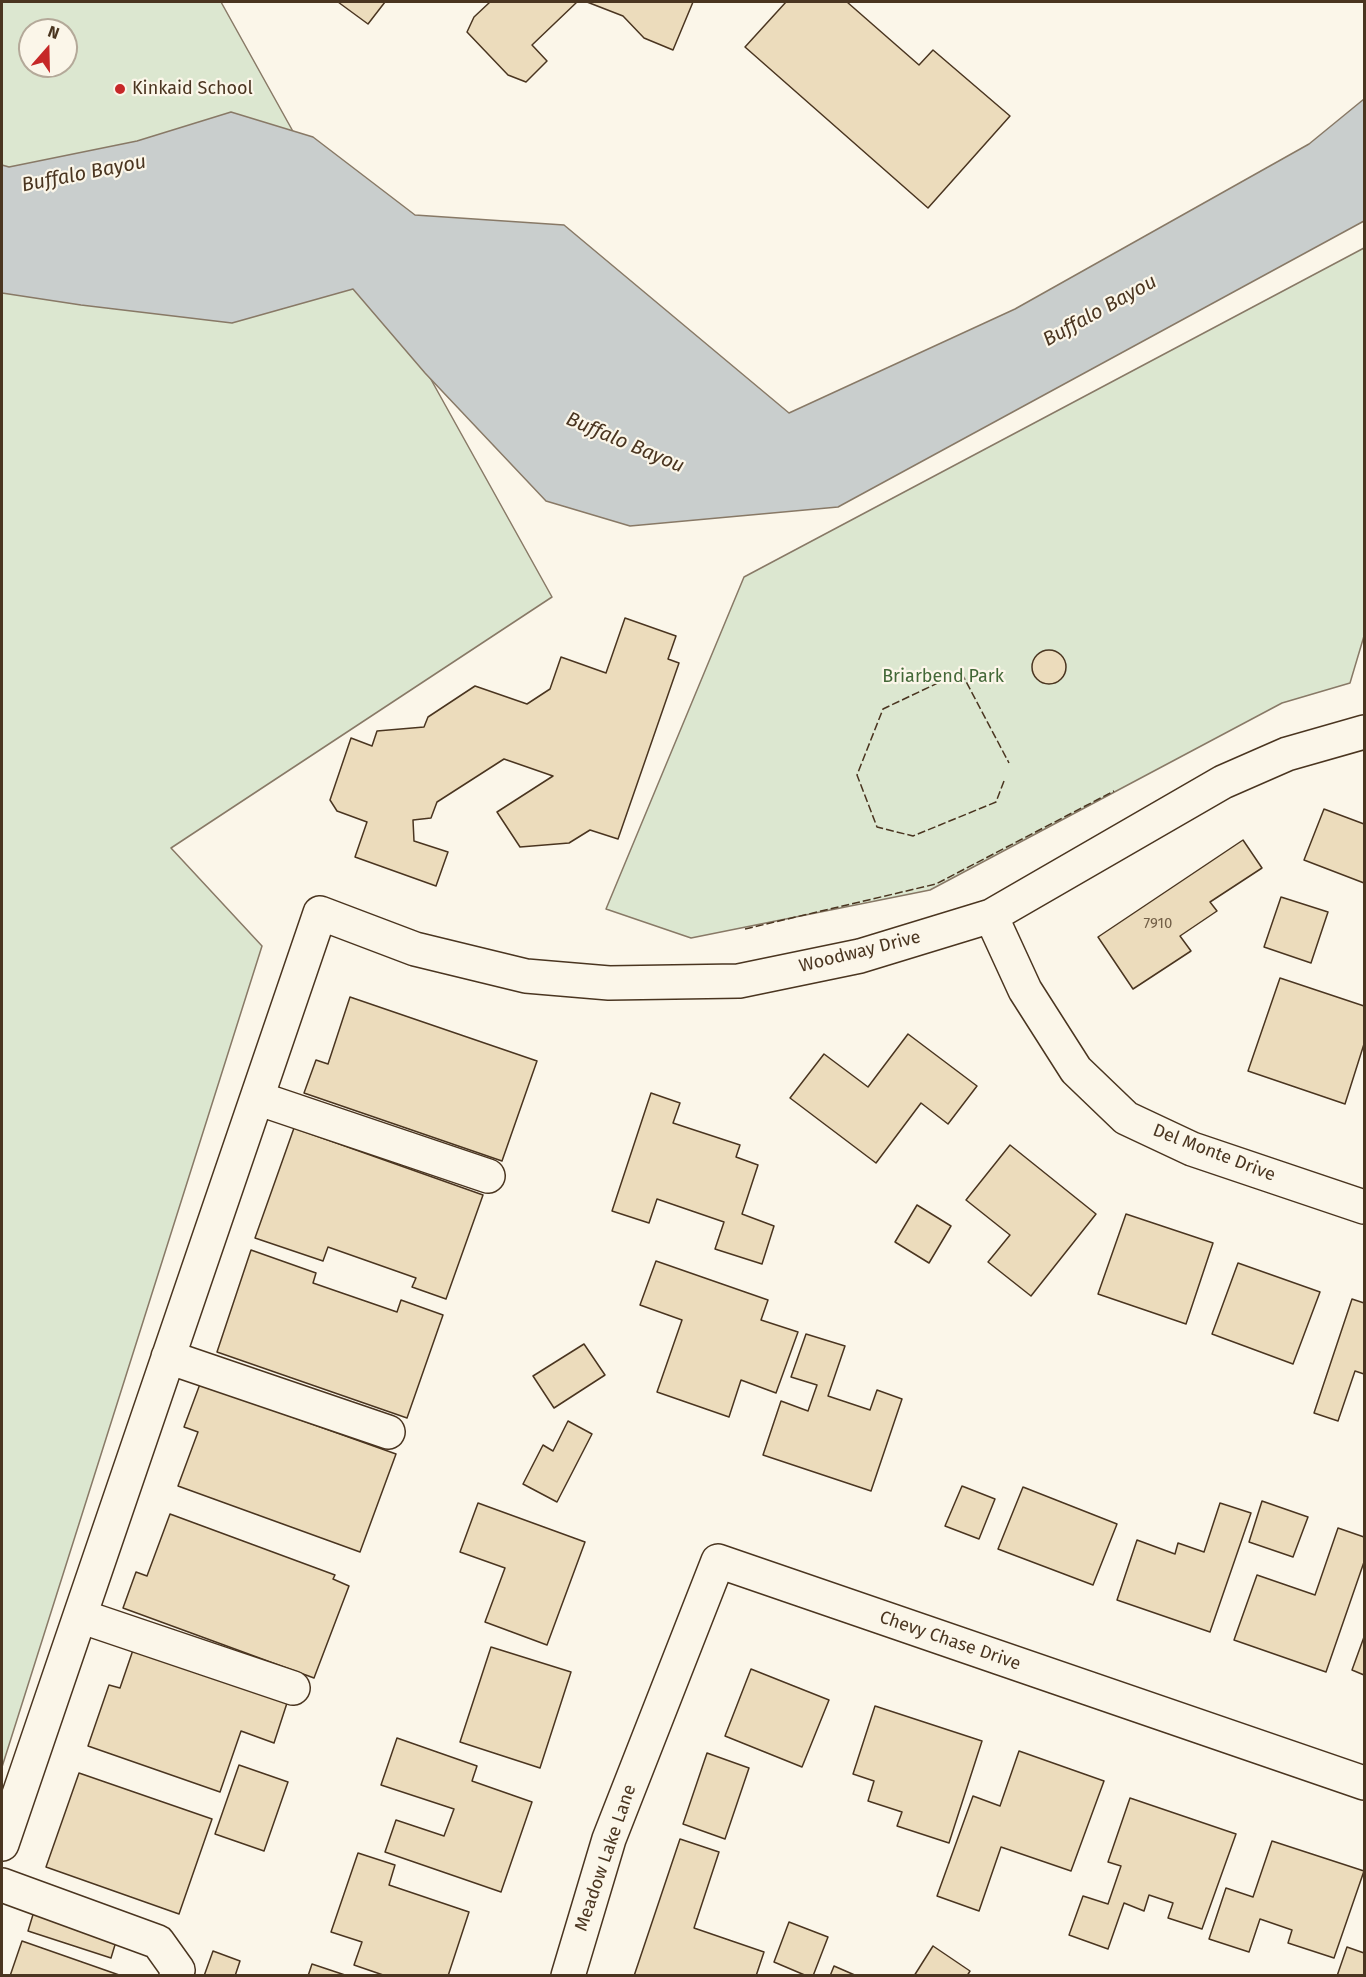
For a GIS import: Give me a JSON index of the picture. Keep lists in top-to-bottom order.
{
  "streets": {
    "street": [
      "Woodway Drive",
      "Del Monte Drive",
      "Chevy Chase Drive",
      "Meadow Lake Lane"
    ]
  },
  "crossings": [
    ["Woodway Drive", "Del Monte Drive"],
    ["Chevy Chase Drive", "Meadow Lake Lane"]
  ],
  "water": ["Buffalo Bayou"],
  "parks": ["Briarbend Park"],
  "places": ["Kinkaid School"],
  "house_numbers": ["7910"],
  "north": "top"
}
